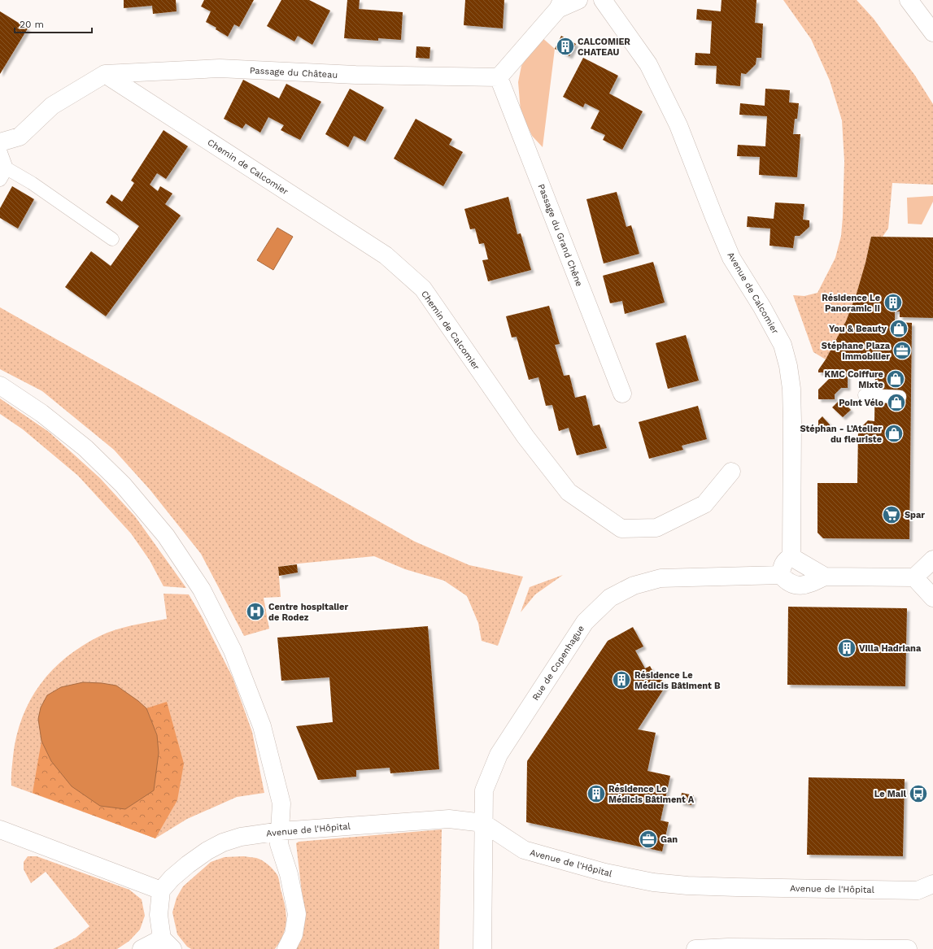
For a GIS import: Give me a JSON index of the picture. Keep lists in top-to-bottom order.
{
  "streets": {
    "street": [
      "Passage du Château",
      "Chemin de Calcomier",
      "Passage du Grand Chêne",
      "Avenue de Calcomier",
      "Rue de Copenhague",
      "Avenue de l'Hôpital"
    ]
  },
  "crossings": [
    ["Passage du Château", "Chemin de Calcomier"],
    ["Passage du Château", "Passage du Grand Chêne"],
    ["Rue de Copenhague", "Avenue de l'Hôpital"]
  ],
  "places": {
    "building": [
      "CALCOMIER CHATEAU",
      "Résidence Le Panoramic II",
      "Villa Hadriana",
      "Résidence Le Médicis Bâtiment B",
      "Résidence Le Médicis Bâtiment A"
    ],
    "shop": [
      "You & Beauty",
      "KMC Coiffure Mixte",
      "Point Vélo",
      "Stéphan - L’Atelier du fleuriste"
    ],
    "office": ["Stéphane Plaza Immobilier", "Gan"],
    "supermarket": ["Spar"],
    "hospital": ["Centre hospitalier de Rodez"],
    "bus stop": ["Le Mail"]
  },
  "scale_bar": "20 m"
}
